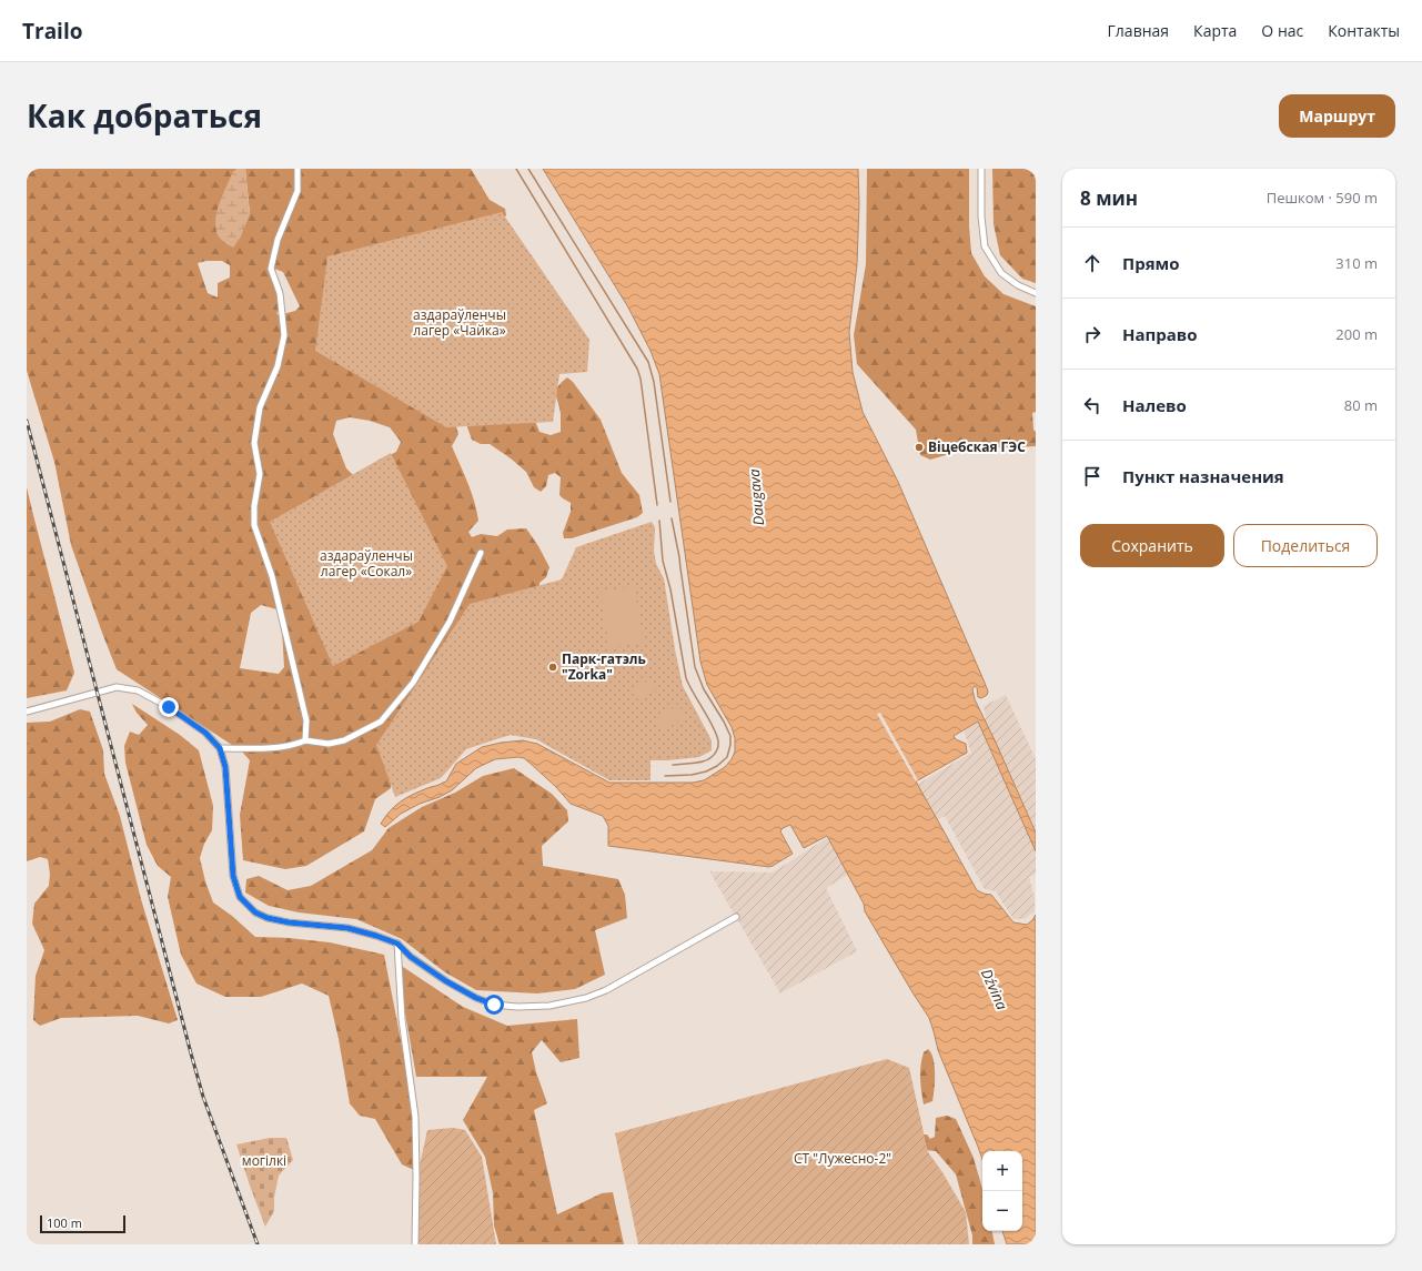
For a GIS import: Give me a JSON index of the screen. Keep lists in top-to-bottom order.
{
  "water": ["Daugava", "Dźvina"],
  "parks": [
    "аздараўленчы лагер «Чайка»",
    "аздараўленчы лагер «Сокал»",
    "СТ \"Лужесно-2\"",
    "могілкі"
  ],
  "places": ["Віцебская ГЭС", "Парк-гатэль \"Zorka\""],
  "scale_bar": "100 m",
  "page": {
    "header": "Trailo",
    "nav": [
      "Главная",
      "Карта",
      "О нас",
      "Контакты"
    ],
    "title": "Как добраться",
    "buttons": [
      "Маршрут",
      ["Сохранить", "Поделиться"]
    ],
    "heading": ["8 мин", "Пешком · 590 m"],
    "list": [
      ["Прямо", "310 m"],
      ["Направо", "200 m"],
      ["Налево", "80 m"],
      "Пункт назначения"
    ],
    "map_buttons": ["+", "−"],
    "scale": "100 m"
  }
}
